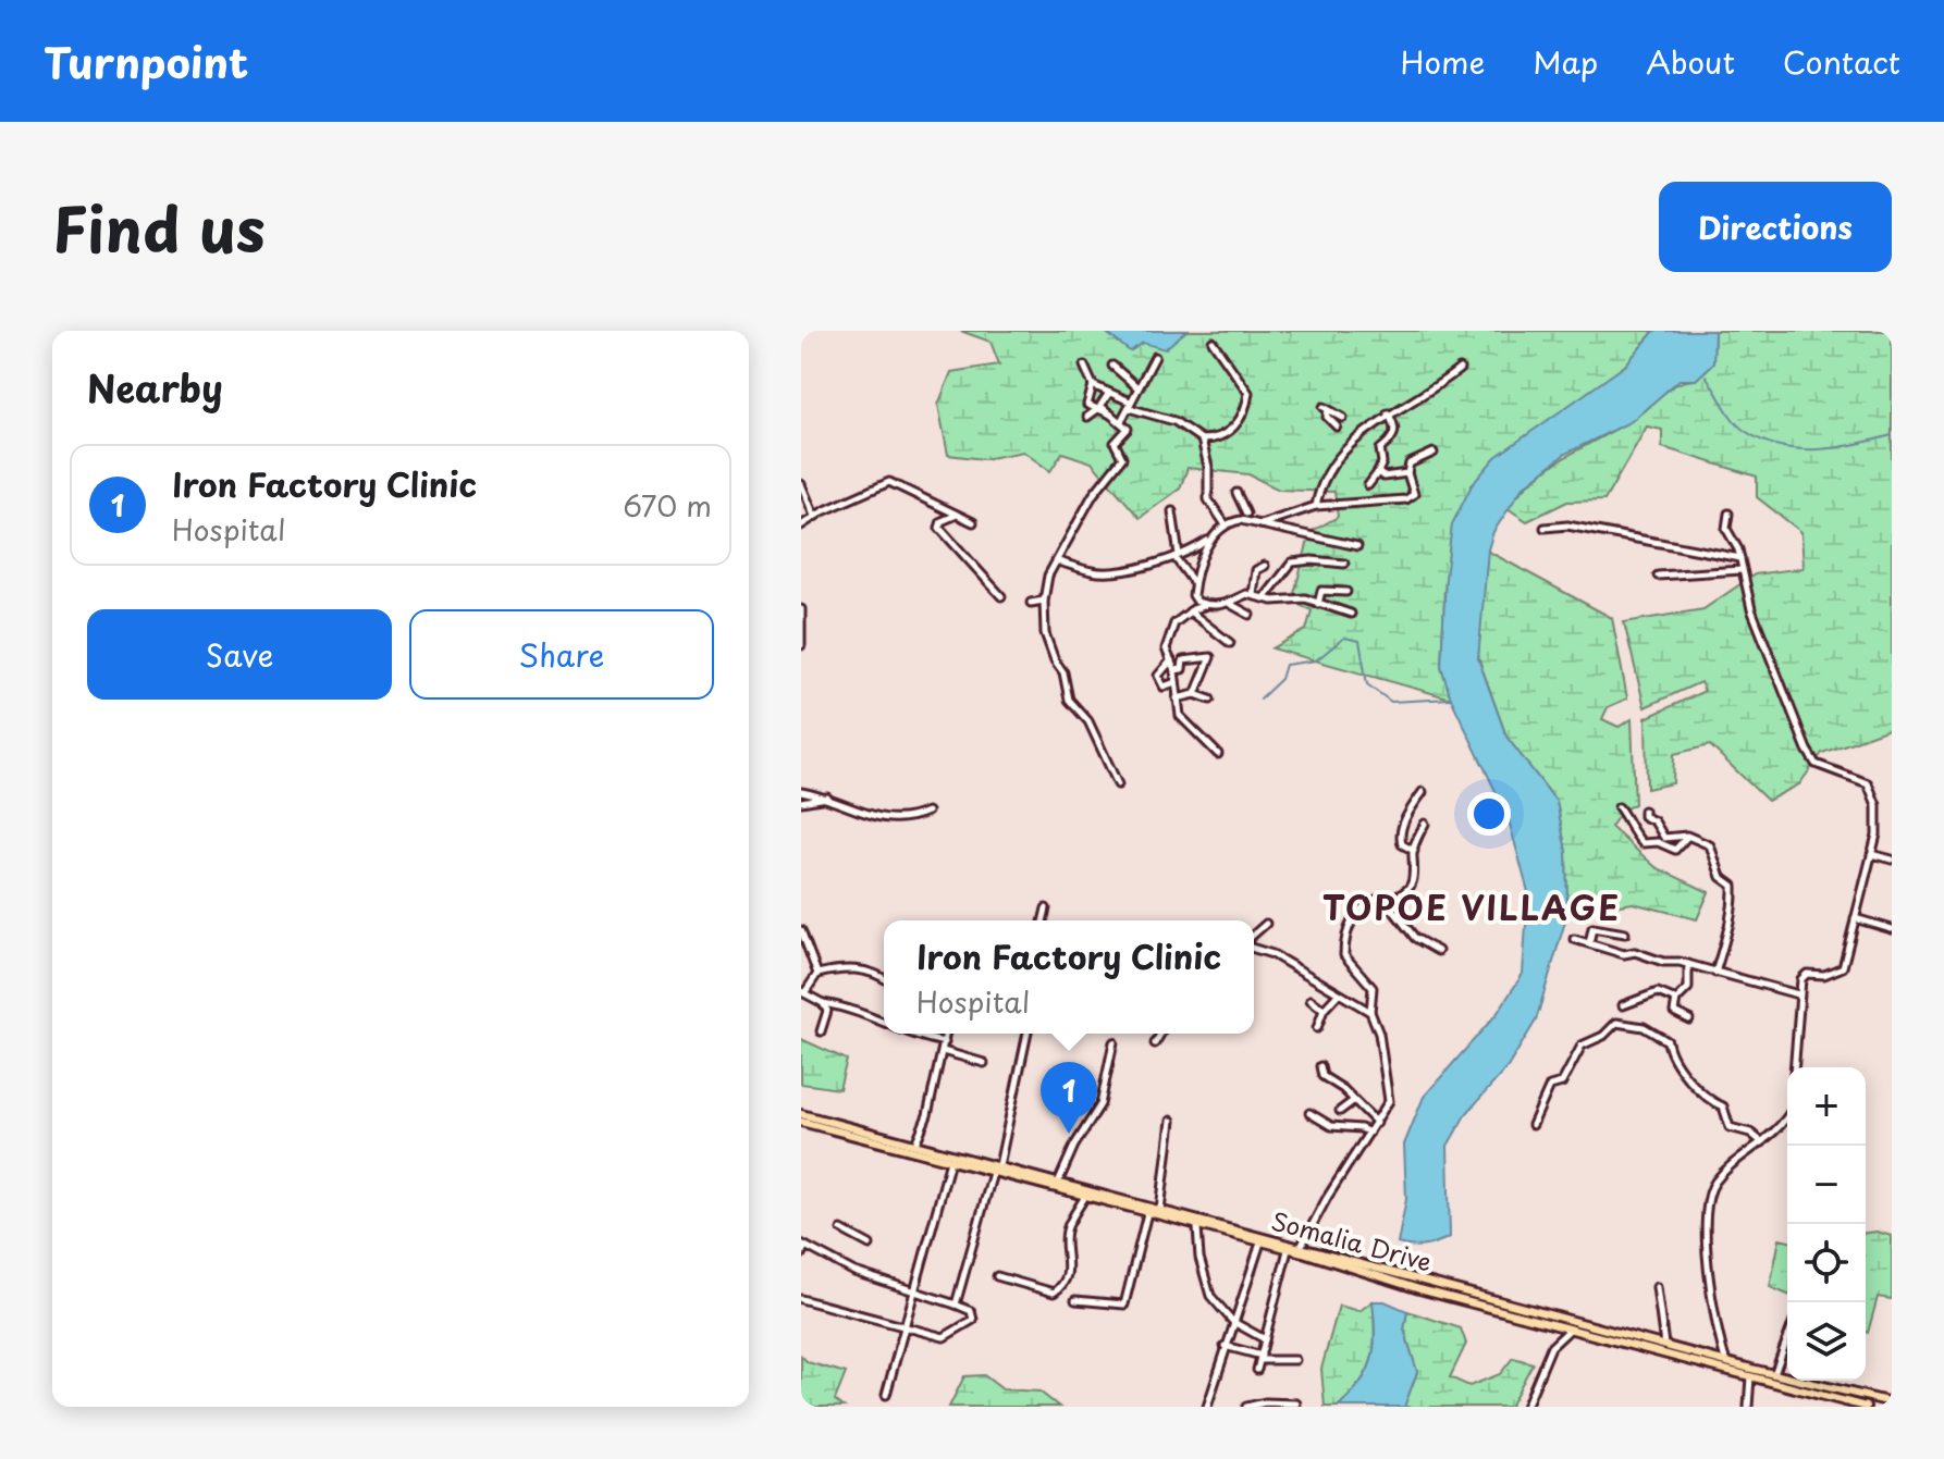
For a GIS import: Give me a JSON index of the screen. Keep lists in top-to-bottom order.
{
  "streets": {
    "main road": ["Somalia Drive"]
  },
  "districts": ["TOPOE VILLAGE"],
  "page": {
    "header": "Turnpoint",
    "nav": [
      "Home",
      "Map",
      "About",
      "Contact"
    ],
    "title": "Find us",
    "buttons": [
      "Directions",
      ["Save", "Share"]
    ],
    "heading": "Nearby",
    "list": [
      {
        "mark": "1",
        "name": "Iron Factory Clinic",
        "note": "Hospital",
        "value": "670 m"
      }
    ],
    "popup": ["Iron Factory Clinic", "Hospital"],
    "pins": "1",
    "map_buttons": ["+", "−"]
  }
}
